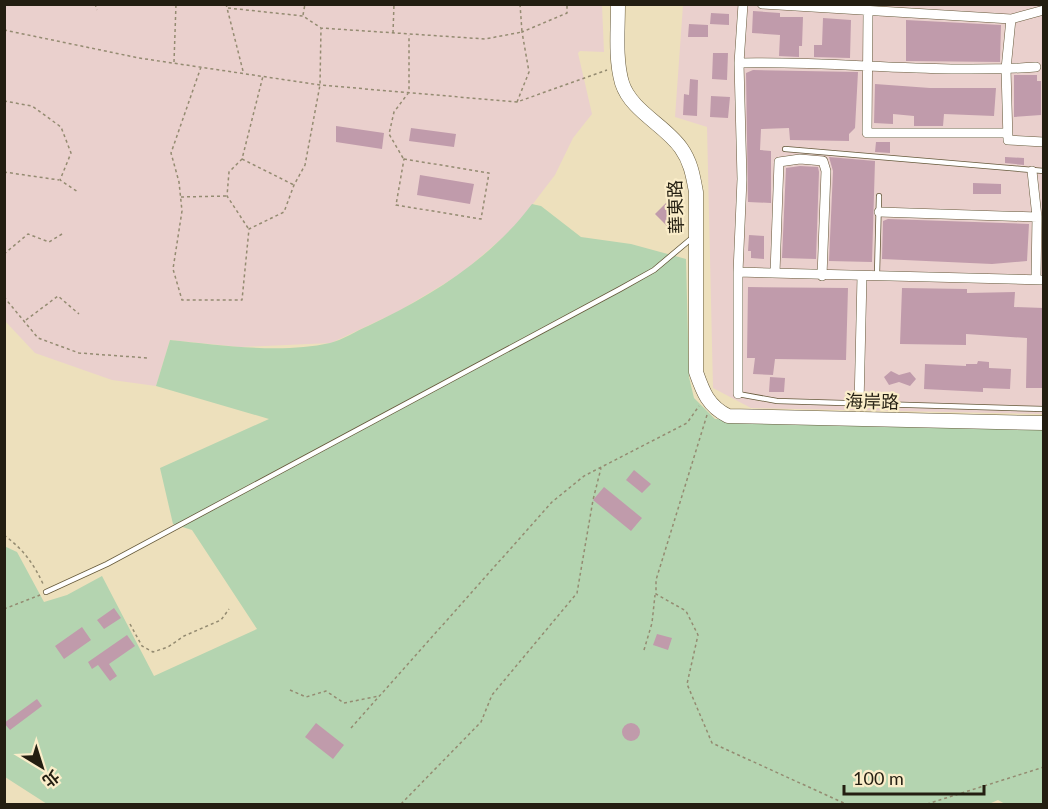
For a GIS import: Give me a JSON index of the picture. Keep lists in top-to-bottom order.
{
  "streets": {
    "main road": ["華東路", "海岸路"]
  },
  "crossings": [
    ["華東路", "海岸路"]
  ],
  "scale_bar": "100 m",
  "north": "bottom right"
}
